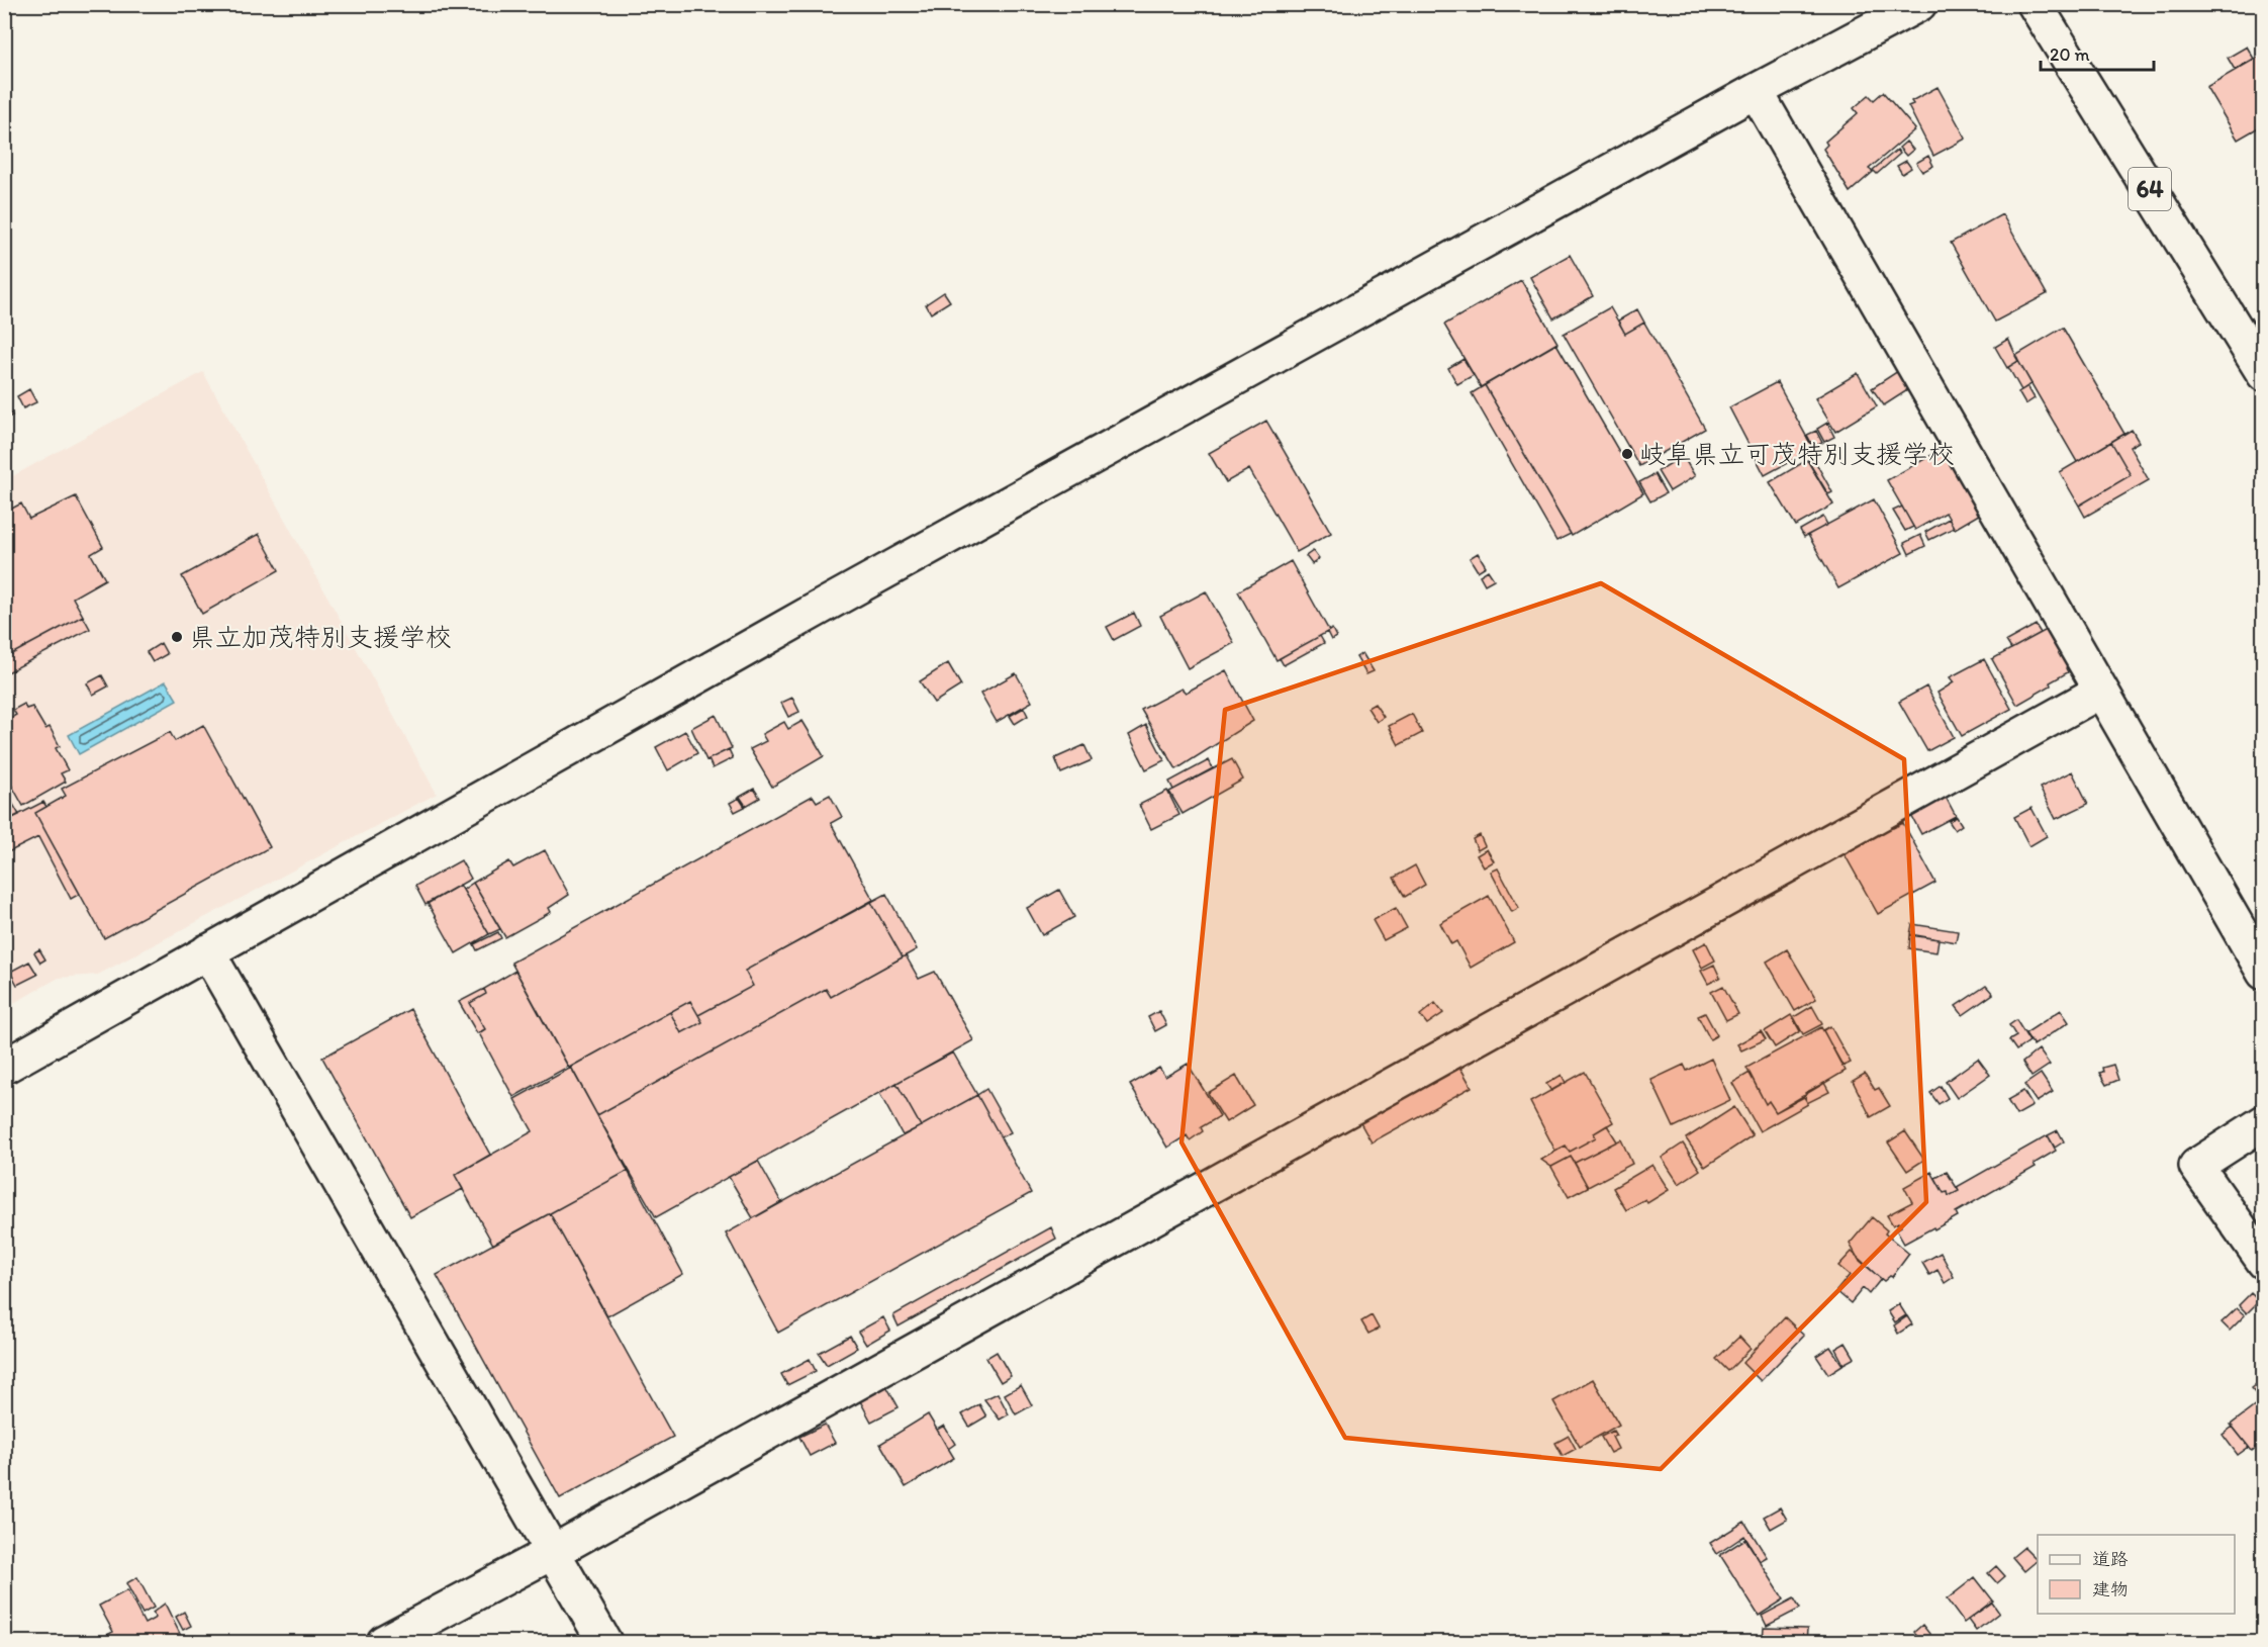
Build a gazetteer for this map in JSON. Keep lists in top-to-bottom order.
{
  "streets": {
    "street": ["64"]
  },
  "places": ["岐阜県立可茂特別支援学校", "県立加茂特別支援学校"],
  "legend": ["道路", "建物"],
  "scale_bar": "20 m"
}
